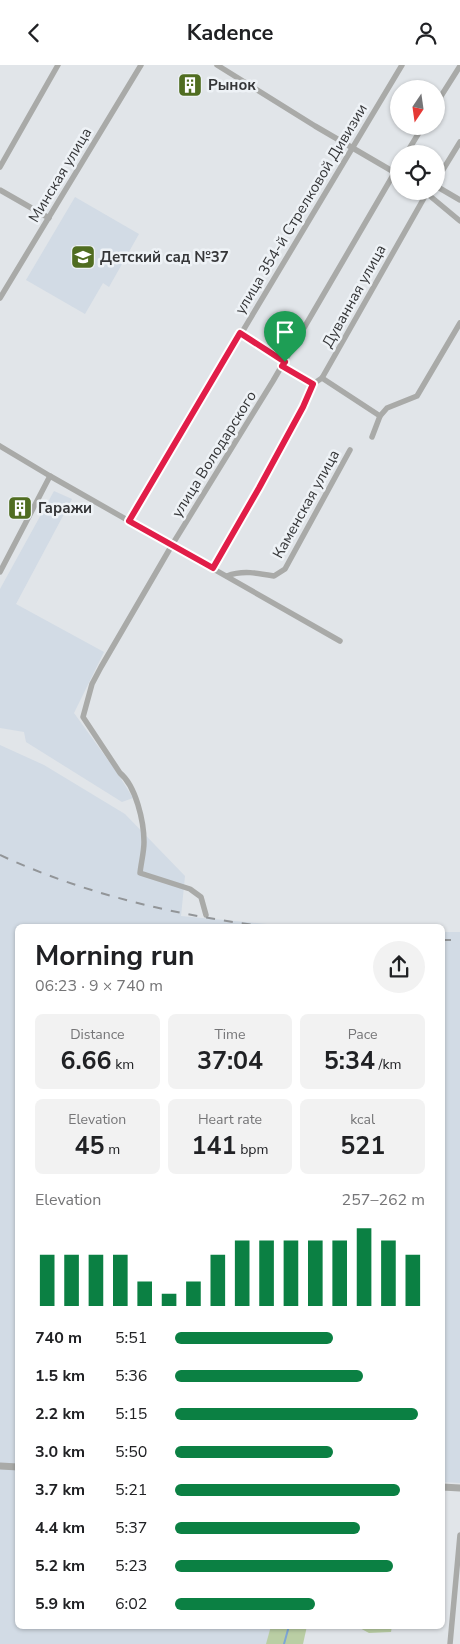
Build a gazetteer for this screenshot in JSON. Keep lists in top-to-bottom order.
{
  "streets": {
    "street": [
      "Минская улица",
      "улица 354-й Стрелковой Дивизии",
      "Дуванная улица",
      "улица Володарского",
      "Каменская улица"
    ]
  },
  "places": {
    "building": ["Рынок", "Гаражи"],
    "school or university": ["Детский сад №37"]
  },
  "north": "bottom",
  "page": {
    "header": "Kadence",
    "heading": ["Morning run", "06:23 · 9 × 740 m"],
    "stats": [
      ["Distance", "6.66 km"],
      ["Time", "37:04"],
      ["Pace", "5:34 /km"],
      ["Elevation", "45 m"],
      ["Heart rate", "141 bpm"],
      ["kcal", "521"]
    ],
    "chart": ["Elevation", "257–262 m"],
    "list": [
      {
        "name": "740 m",
        "note": "5:51"
      },
      {
        "name": "1.5 km",
        "note": "5:36"
      },
      {
        "name": "2.2 km",
        "note": "5:15"
      },
      {
        "name": "3.0 km",
        "note": "5:50"
      },
      {
        "name": "3.7 km",
        "note": "5:21"
      },
      {
        "name": "4.4 km",
        "note": "5:37"
      },
      {
        "name": "5.2 km",
        "note": "5:23"
      },
      {
        "name": "5.9 km",
        "note": "6:02"
      }
    ]
  }
}
